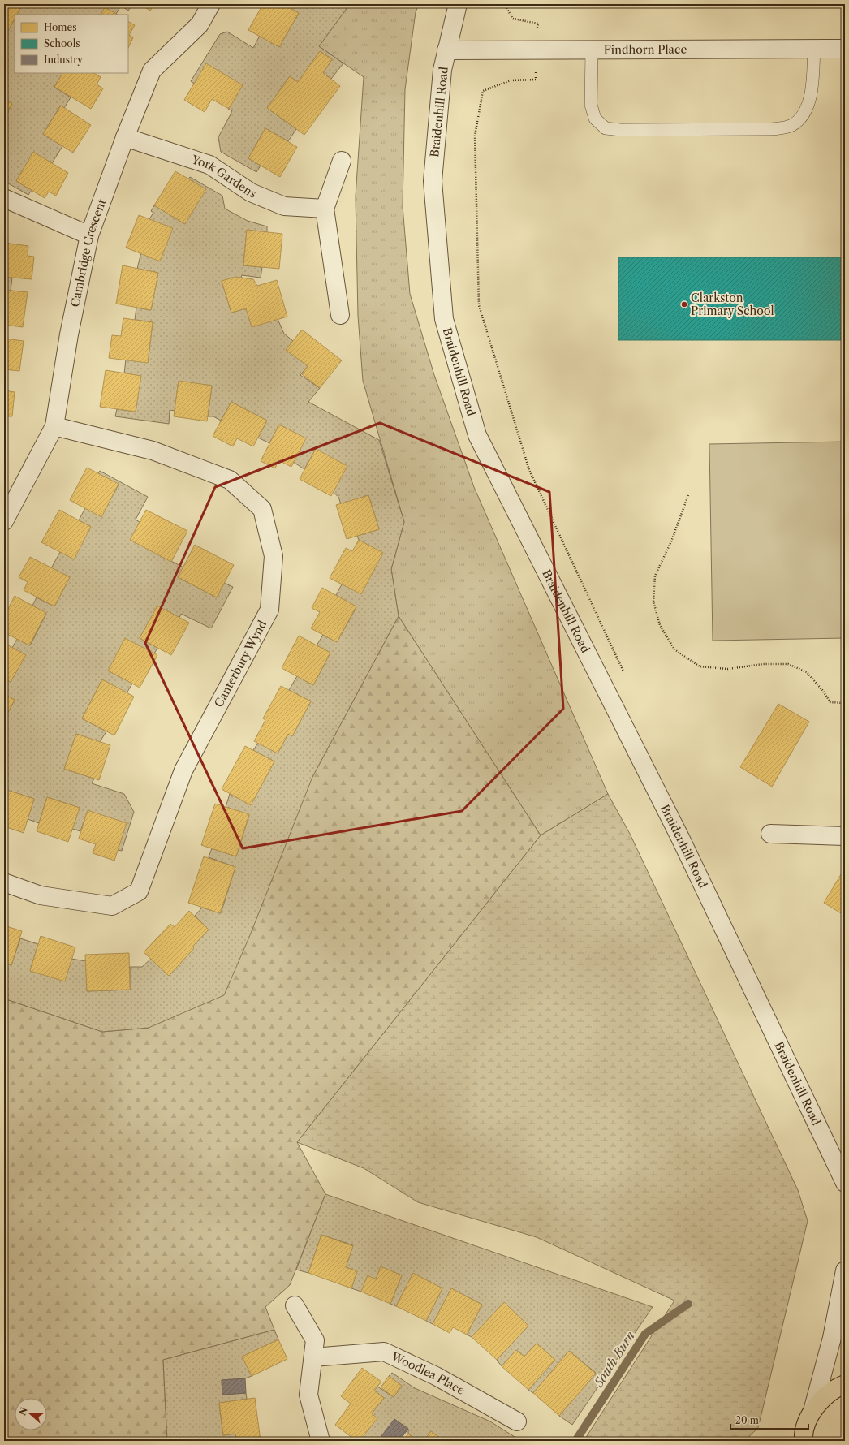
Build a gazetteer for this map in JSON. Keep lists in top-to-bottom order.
{
  "streets": {
    "street": [
      "Findhorn Place",
      "Braidenhill Road",
      "York Gardens",
      "Cambridge Crescent",
      "Canterbury Wynd",
      "Woodlea Place"
    ]
  },
  "crossings": [
    ["Findhorn Place", "Braidenhill Road"],
    ["York Gardens", "Cambridge Crescent"],
    ["Cambridge Crescent", "Canterbury Wynd"]
  ],
  "water": ["South Burn"],
  "places": ["Clarkston Primary School"],
  "legend": ["Homes", "Schools", "Industry"],
  "scale_bar": "20 m",
  "north": "left"
}
